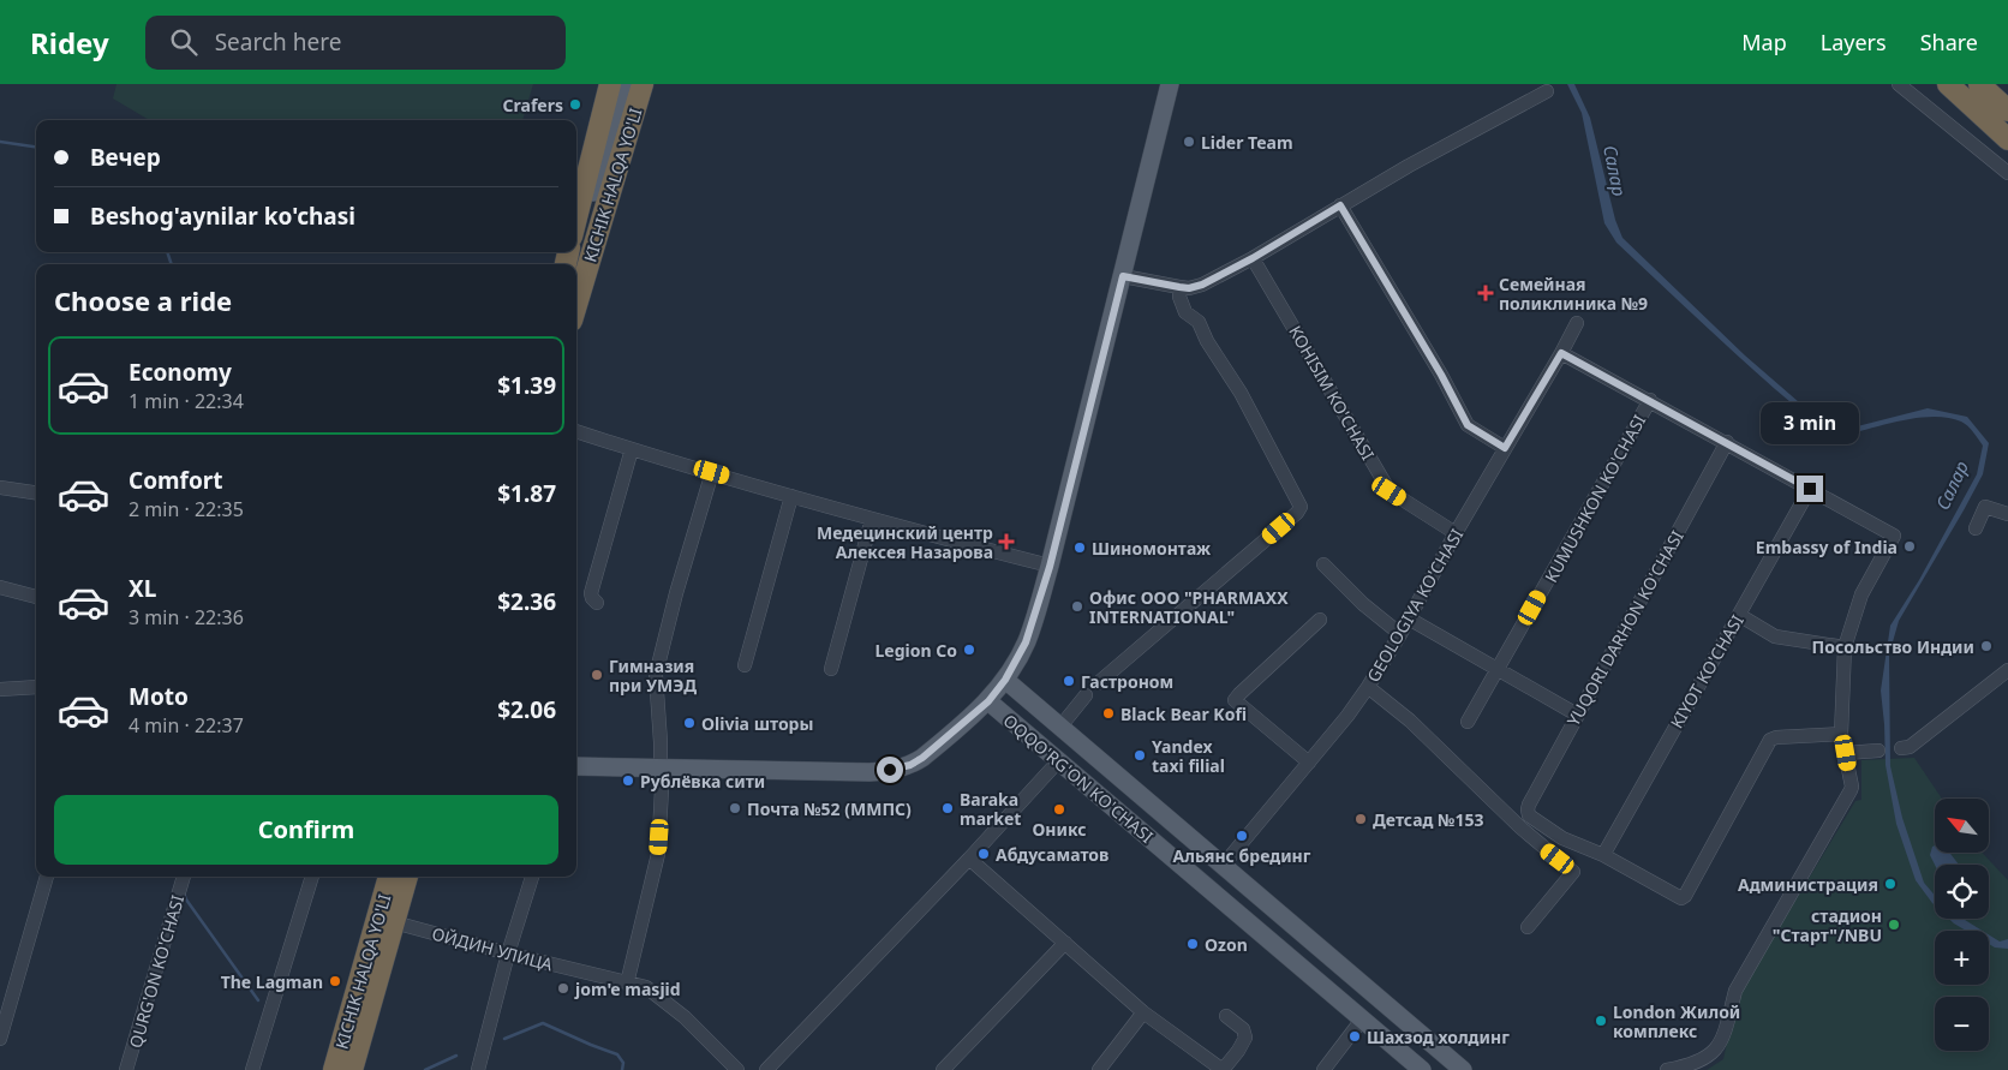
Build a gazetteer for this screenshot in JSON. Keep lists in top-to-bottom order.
{
  "streets": {
    "highway": ["KICHIK HALQA YO'LI"],
    "main road": ["OQQO'RG'ON KO'CHASI"],
    "street": [
      "KOHISIM KO'CHASI",
      "KUMUSHKON KO'CHASI",
      "GEOLOGIYA KO'CHASI",
      "YUQORI DARHON KO'CHASI",
      "KIYOT KO'CHASI",
      "ОЙДИН УЛИЦА",
      "QURG'ON KO'CHASI"
    ]
  },
  "crossings": [
    ["KICHIK HALQA YO'LI", "ОЙДИН УЛИЦА"],
    ["KOHISIM KO'CHASI", "GEOLOGIYA KO'CHASI"],
    ["GEOLOGIYA KO'CHASI", "OQQO'RG'ON KO'CHASI"],
    ["YUQORI DARHON KO'CHASI", "KIYOT KO'CHASI"]
  ],
  "water": ["Салар"],
  "places": {
    "other": [
      "Crafers",
      "Lider Team",
      "Embassy of India",
      "Шиномонтаж",
      "Офис ООО \"PHARMAXX INTERNATIONAL\"",
      "Посольство Индии",
      "Legion Co",
      "Гимназия при УМЭД",
      "Гастроном",
      "Black Bear Kofi",
      "Olivia шторы",
      "Yandex taxi filial",
      "Рублёвка сити",
      "Почта №52 (ММПС)",
      "Baraka market",
      "Оникс",
      "Детсад №153",
      "Альянс брединг",
      "Абдусаматов",
      "Администрация",
      "стадион \"Старт\"/NBU",
      "Ozon",
      "The Lagman",
      "jom'e masjid",
      "London Жилой комплекс",
      "Шахзод холдинг"
    ],
    "health": ["Семейная поликлиника №9", "Медецинский центр Алексея Назарова"]
  },
  "north": "top left",
  "page": {
    "header": "Ridey",
    "search": "Search here",
    "nav": ["Map", "Layers", "Share"],
    "banner": ["Вечер", "Beshog'aynilar ko'chasi"],
    "heading": "Choose a ride",
    "list": [
      {
        "name": "Economy",
        "note": "1 min · 22:34",
        "value": "$1.39"
      },
      {
        "name": "Comfort",
        "note": "2 min · 22:35",
        "value": "$1.87"
      },
      {
        "name": "XL",
        "note": "3 min · 22:36",
        "value": "$2.36"
      },
      {
        "name": "Moto",
        "note": "4 min · 22:37",
        "value": "$2.06"
      }
    ],
    "bubble": "3 min",
    "buttons": "Confirm",
    "map_buttons": ["+", "−"]
  }
}
